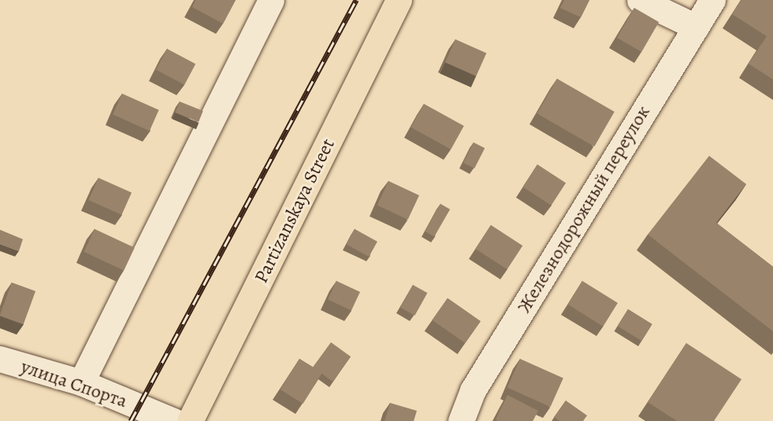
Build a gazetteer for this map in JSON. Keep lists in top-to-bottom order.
{
  "streets": {
    "main road": ["Partizanskaya Street"],
    "street": ["Железнодорожный переулок", "улица Спорта"]
  }
}
